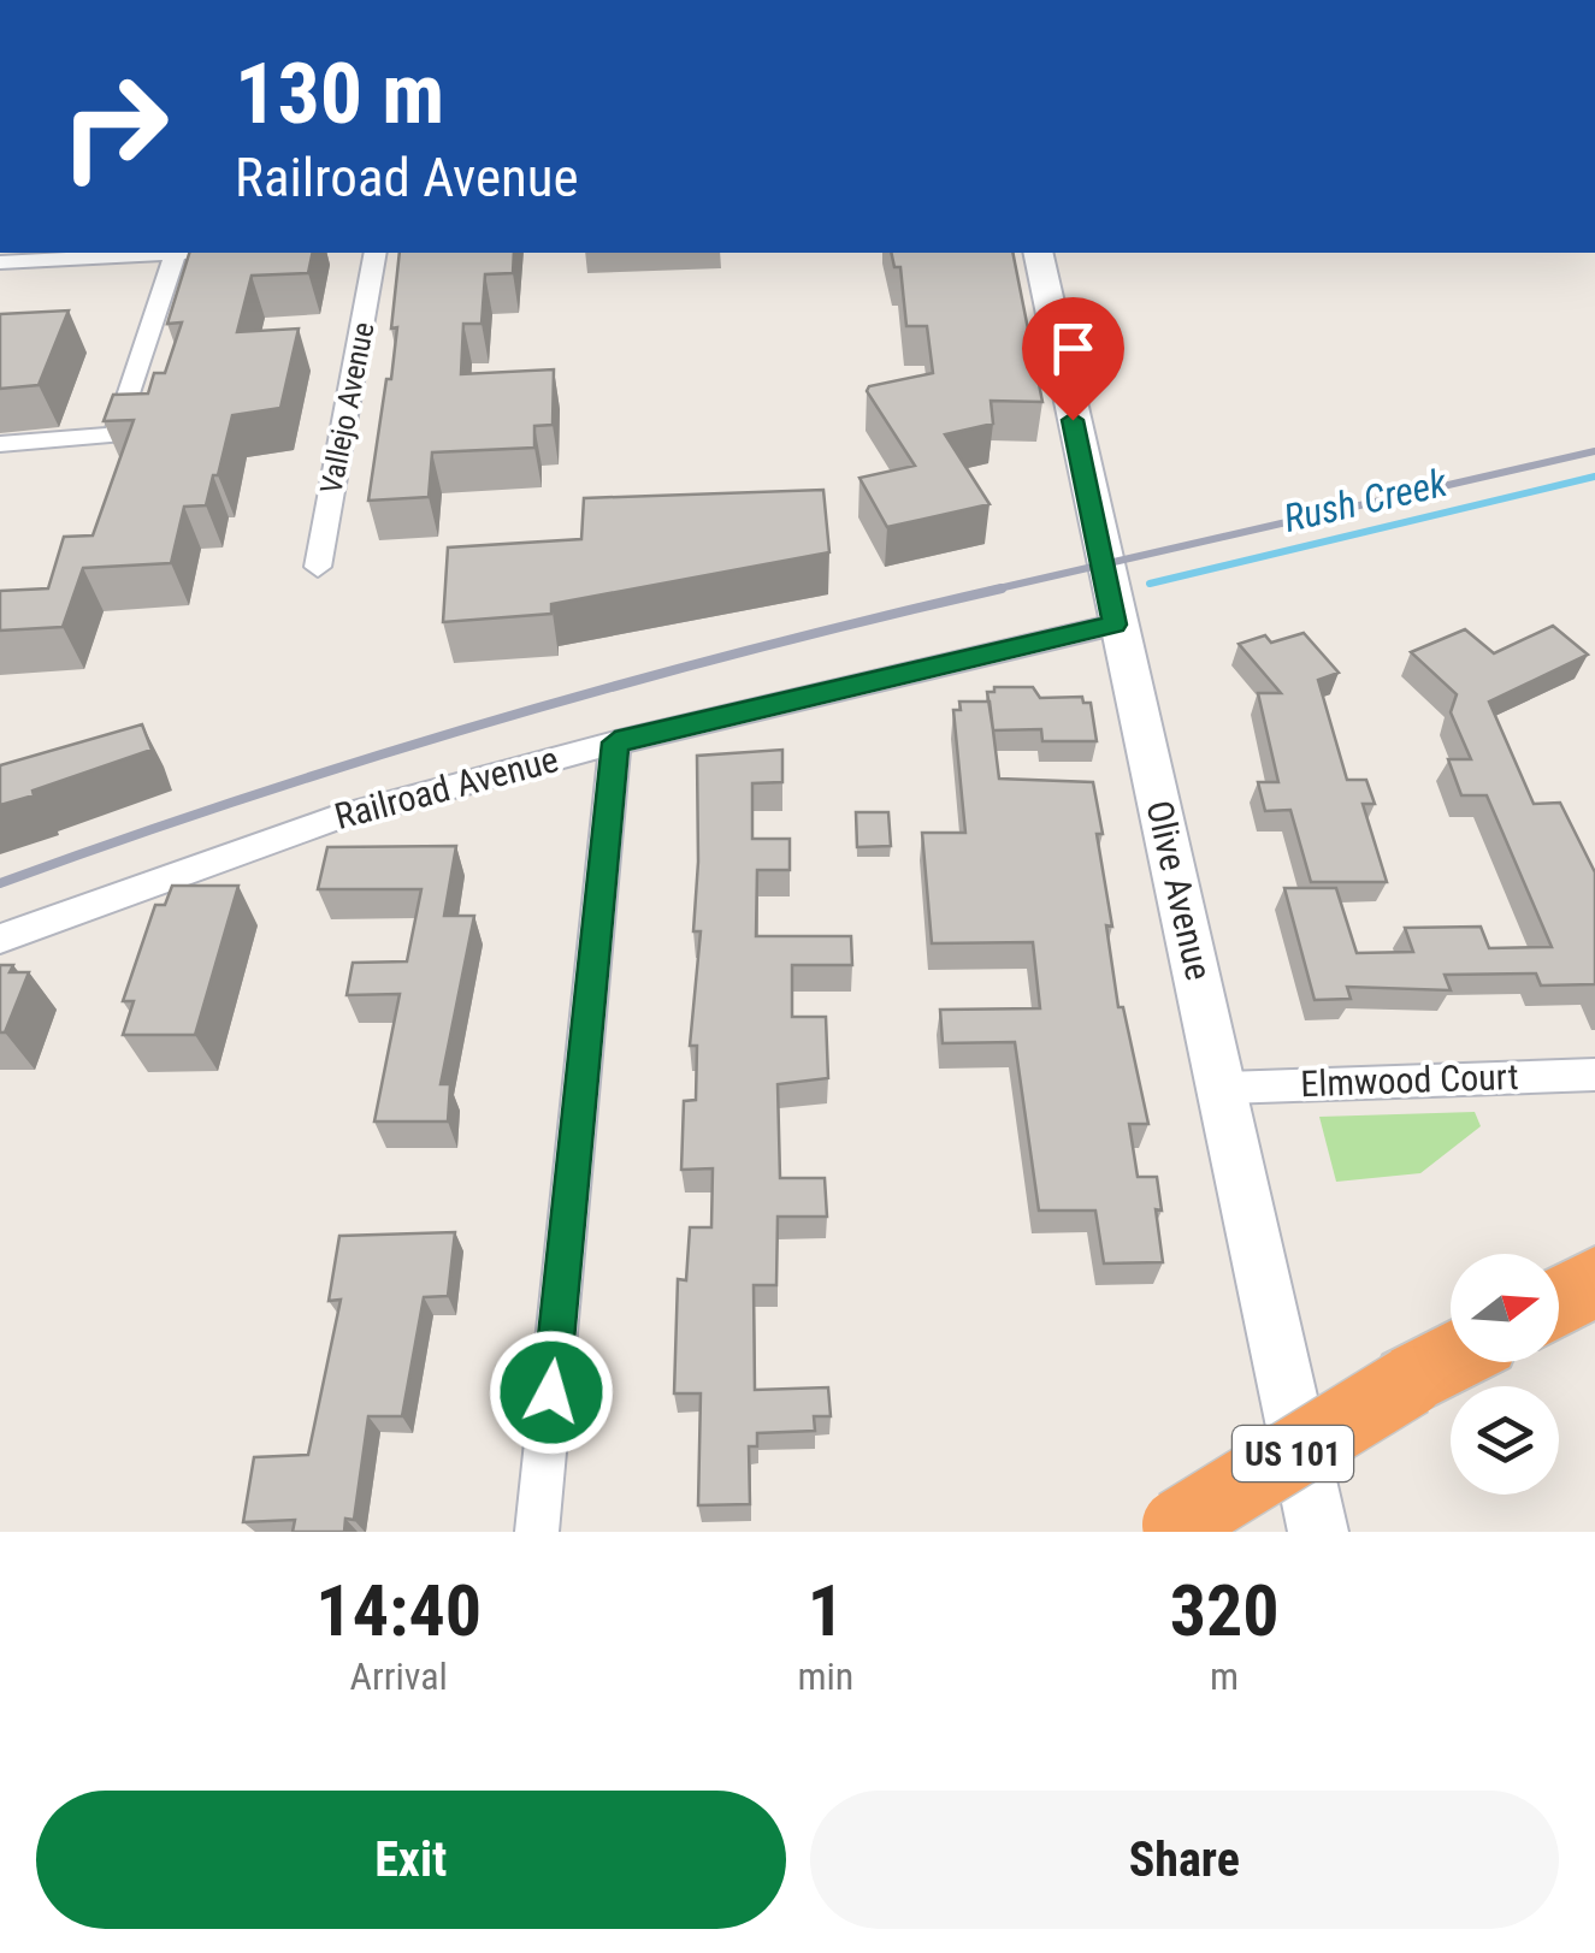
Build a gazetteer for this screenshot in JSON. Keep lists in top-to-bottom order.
{
  "streets": {
    "highway": ["US 101"],
    "street": [
      "Vallejo Avenue",
      "Railroad Avenue",
      "Olive Avenue",
      "Elmwood Court"
    ]
  },
  "crossings": [
    ["Railroad Avenue", "Olive Avenue"],
    ["Olive Avenue", "Elmwood Court"]
  ],
  "water": ["Rush Creek"],
  "north": "right",
  "page": {
    "turn": ["130 m", "Railroad Avenue"],
    "eta": [
      "14:40",
      "Arrival",
      "1",
      "min",
      "320",
      "m"
    ],
    "buttons": ["Exit", "Share"]
  }
}
